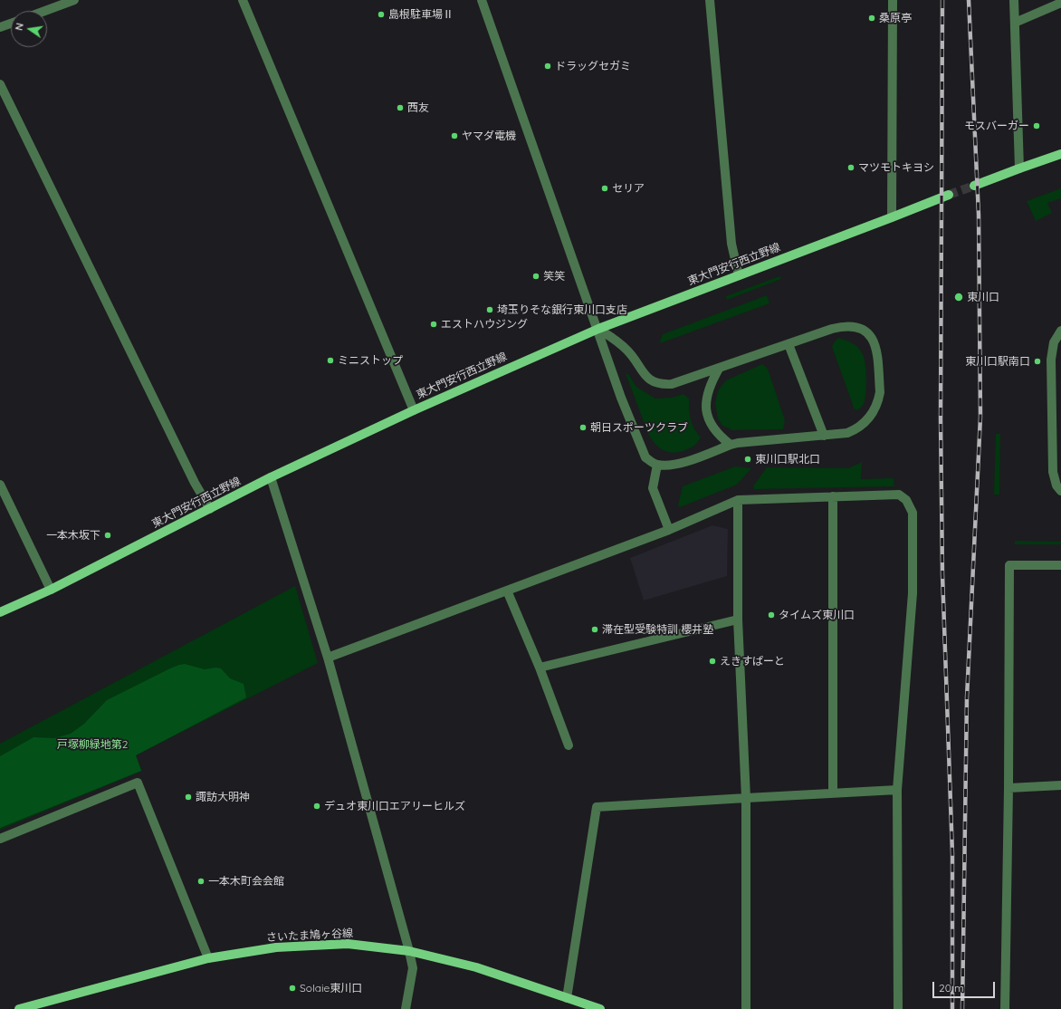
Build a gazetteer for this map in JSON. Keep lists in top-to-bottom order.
{
  "streets": {
    "main road": ["東大門安行西立野線", "さいたま鳩ヶ谷線"]
  },
  "parks": ["戸塚柳緑地第2"],
  "places": [
    "島根駐車場Ⅱ",
    "桑原亭",
    "ドラッグセガミ",
    "西友",
    "モスバーガー",
    "ヤマダ電機",
    "マツモトキヨシ",
    "セリア",
    "笑笑",
    "東川口",
    "埼玉りそな銀行東川口支店",
    "エストハウジング",
    "ミニストップ",
    "東川口駅南口",
    "朝日スポーツクラブ",
    "東川口駅北口",
    "一本木坂下",
    "タイムズ東川口",
    "滞在型受験特訓 櫻井塾",
    "えきすぱーと",
    "諏訪大明神",
    "デュオ東川口エアリーヒルズ",
    "一本木町会会館",
    "Solaie東川口"
  ],
  "scale_bar": "20 m",
  "north": "left"
}
